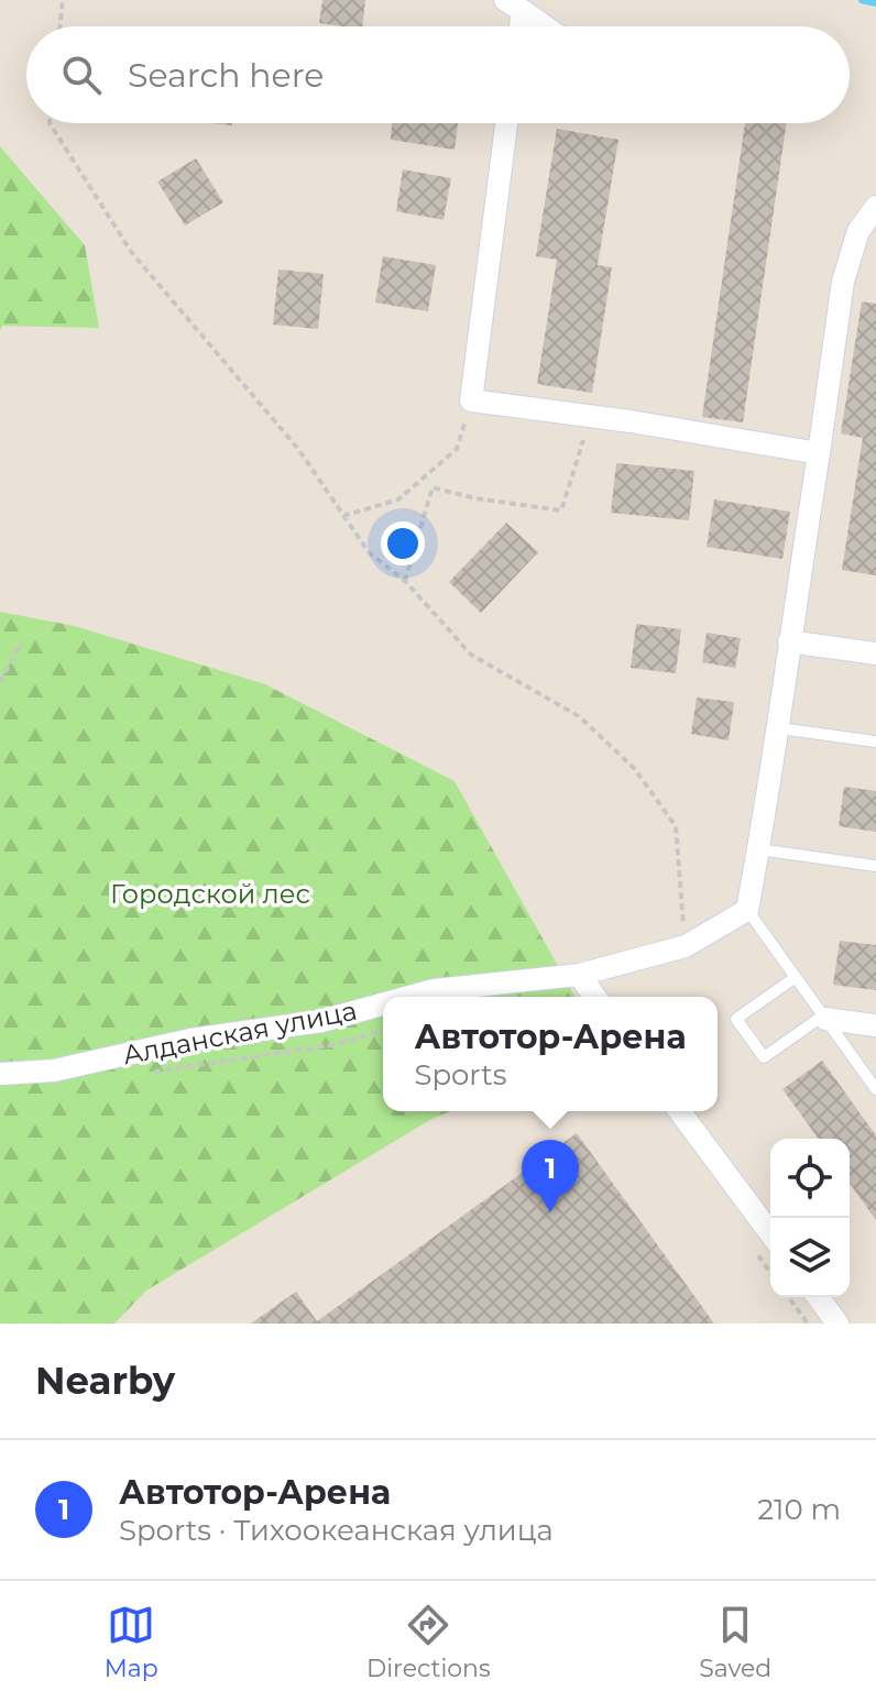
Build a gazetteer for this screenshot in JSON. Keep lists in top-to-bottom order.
{
  "streets": {
    "street": ["Алданская улица"]
  },
  "parks": ["Городской лес"],
  "page": {
    "search": "Search here",
    "popup": ["Автотор-Арена", "Sports"],
    "pins": "1",
    "heading": "Nearby",
    "list": [
      {
        "mark": "1",
        "name": "Автотор-Арена",
        "note": "Sports · Тихоокеанская улица",
        "value": "210 m"
      }
    ],
    "nav": ["Map", "Directions", "Saved"]
  }
}
